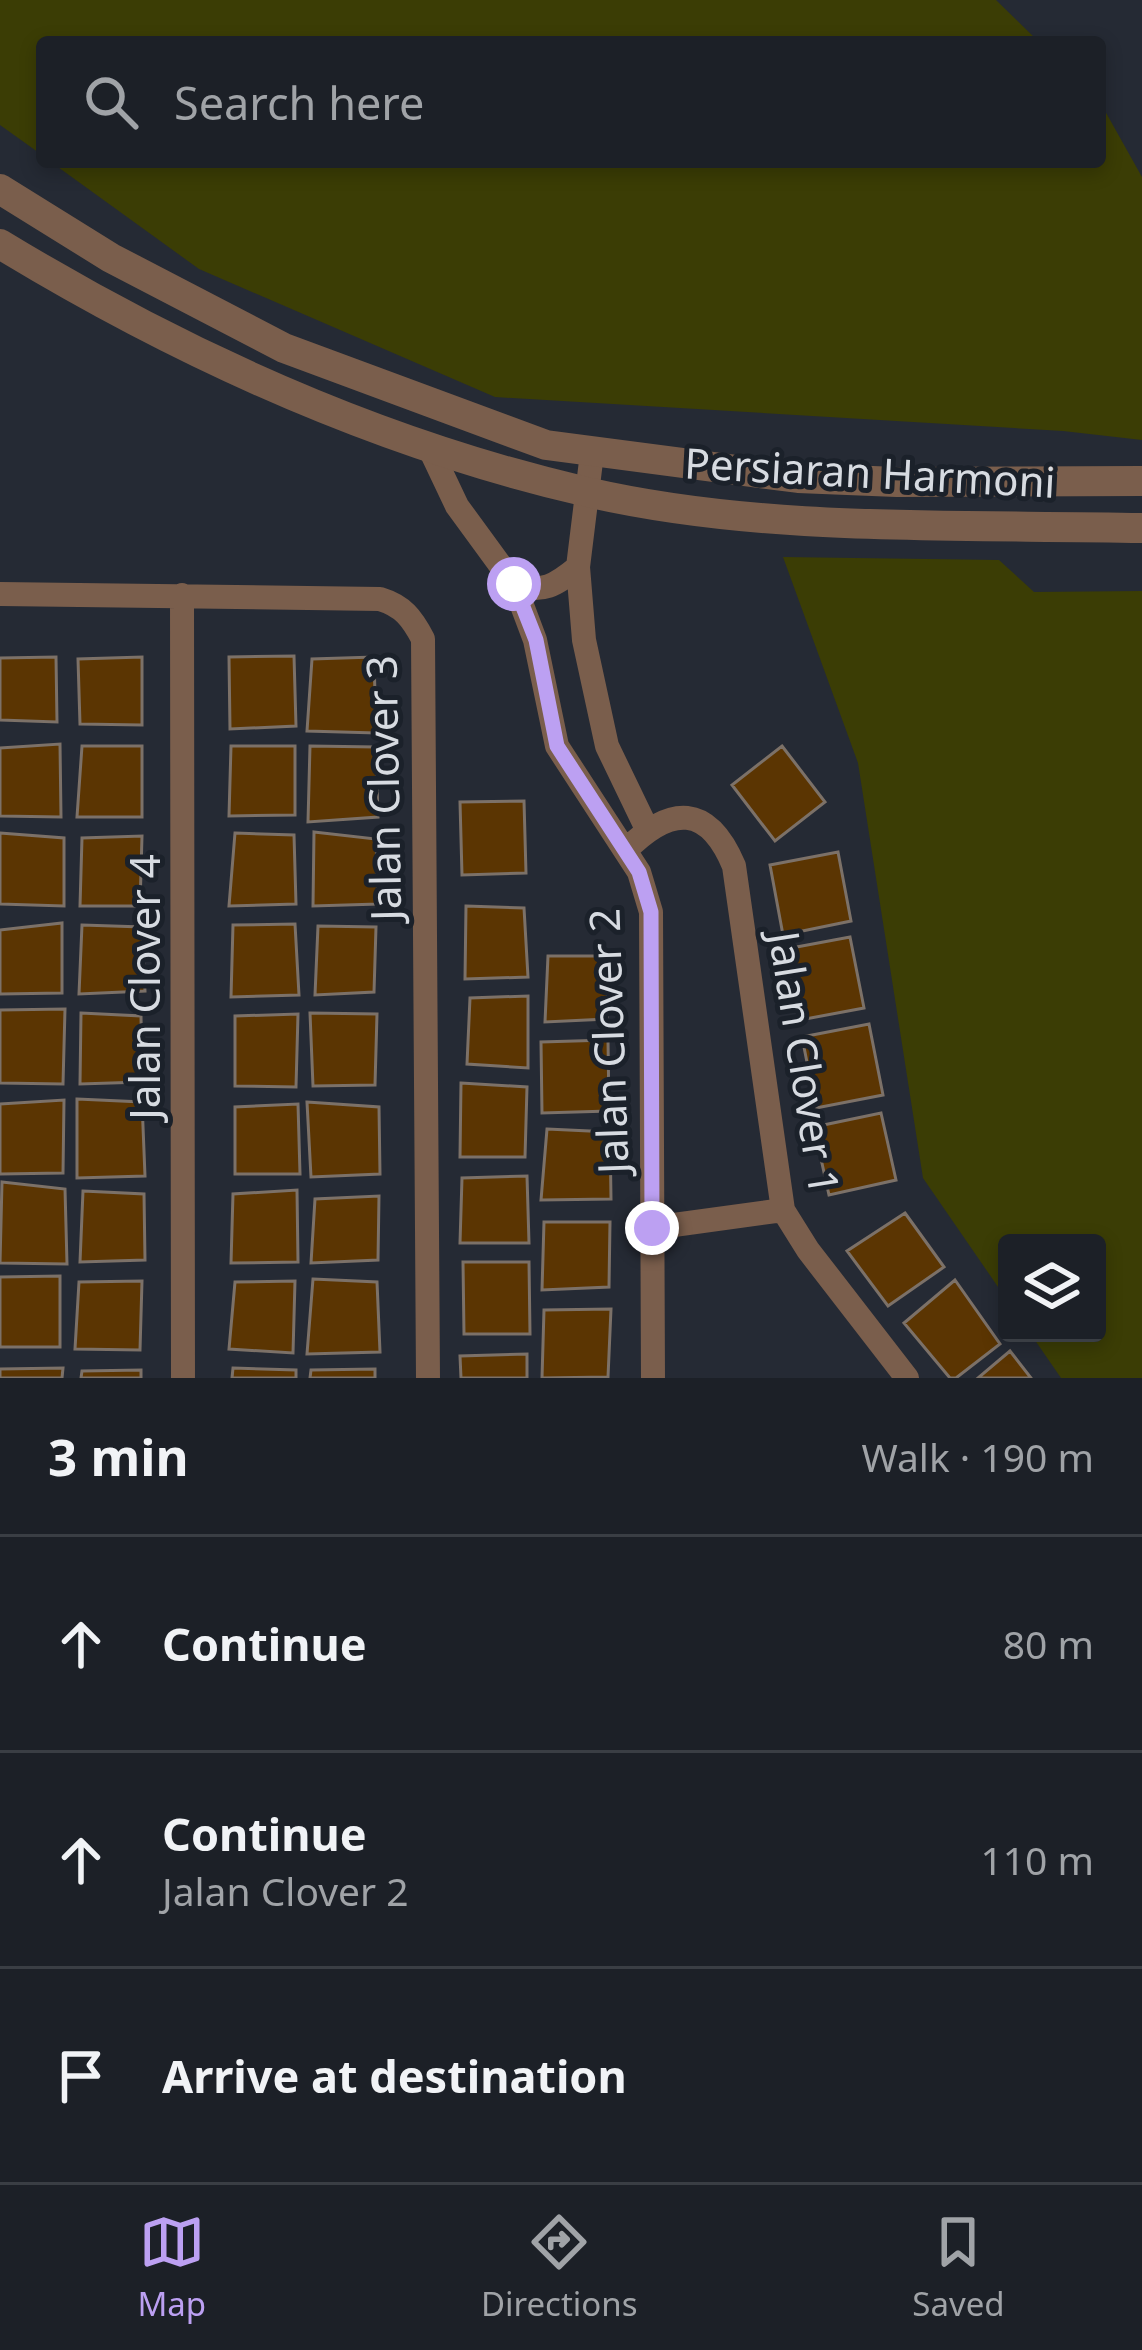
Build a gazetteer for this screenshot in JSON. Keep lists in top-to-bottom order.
{
  "streets": {
    "street": [
      "Persiaran Harmoni",
      "Jalan Clover 3",
      "Jalan Clover 4",
      "Jalan Clover 2",
      "Jalan Clover 1"
    ]
  },
  "crossings": [
    ["Persiaran Harmoni", "Jalan Clover 2"],
    ["Jalan Clover 3", "Jalan Clover 4"]
  ],
  "page": {
    "search": "Search here",
    "heading": ["3 min", "Walk · 190 m"],
    "list": [
      ["Continue", "80 m"],
      ["Continue", "Jalan Clover 2", "110 m"],
      "Arrive at destination"
    ],
    "nav": ["Map", "Directions", "Saved"]
  }
}
